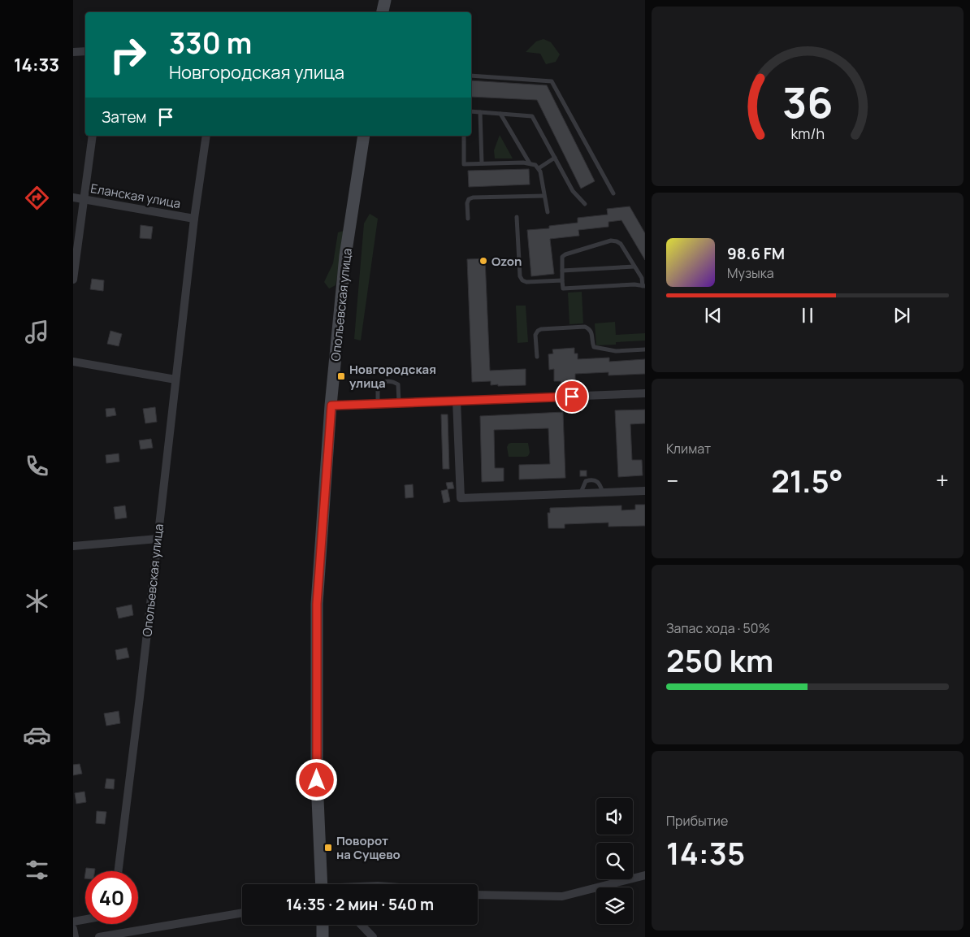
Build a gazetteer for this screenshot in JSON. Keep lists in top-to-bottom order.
{
  "streets": {
    "street": ["Еланская улица", "Опольевская улица"]
  },
  "crossings": [
    ["Еланская улица", "Опольевская улица"]
  ],
  "places": {
    "other": ["Ozon"],
    "transit": ["Новгородская улица", "Поворот на Сущево"]
  },
  "page": {
    "tabs": "14:33",
    "turn": ["330 m", "Новгородская улица"],
    "then": "Затем",
    "song": ["98.6 FM", "Музыка"],
    "tile": [
      "Климат",
      ["Запас хода · 50%", "250 km"],
      ["Прибытие", "14:35"]
    ],
    "heat": ["−", "21.5°", "+"],
    "limit": "40",
    "trip": "14:35 · 2 мин · 540 m",
    "gauge": ["36", "km/h"]
  }
}
